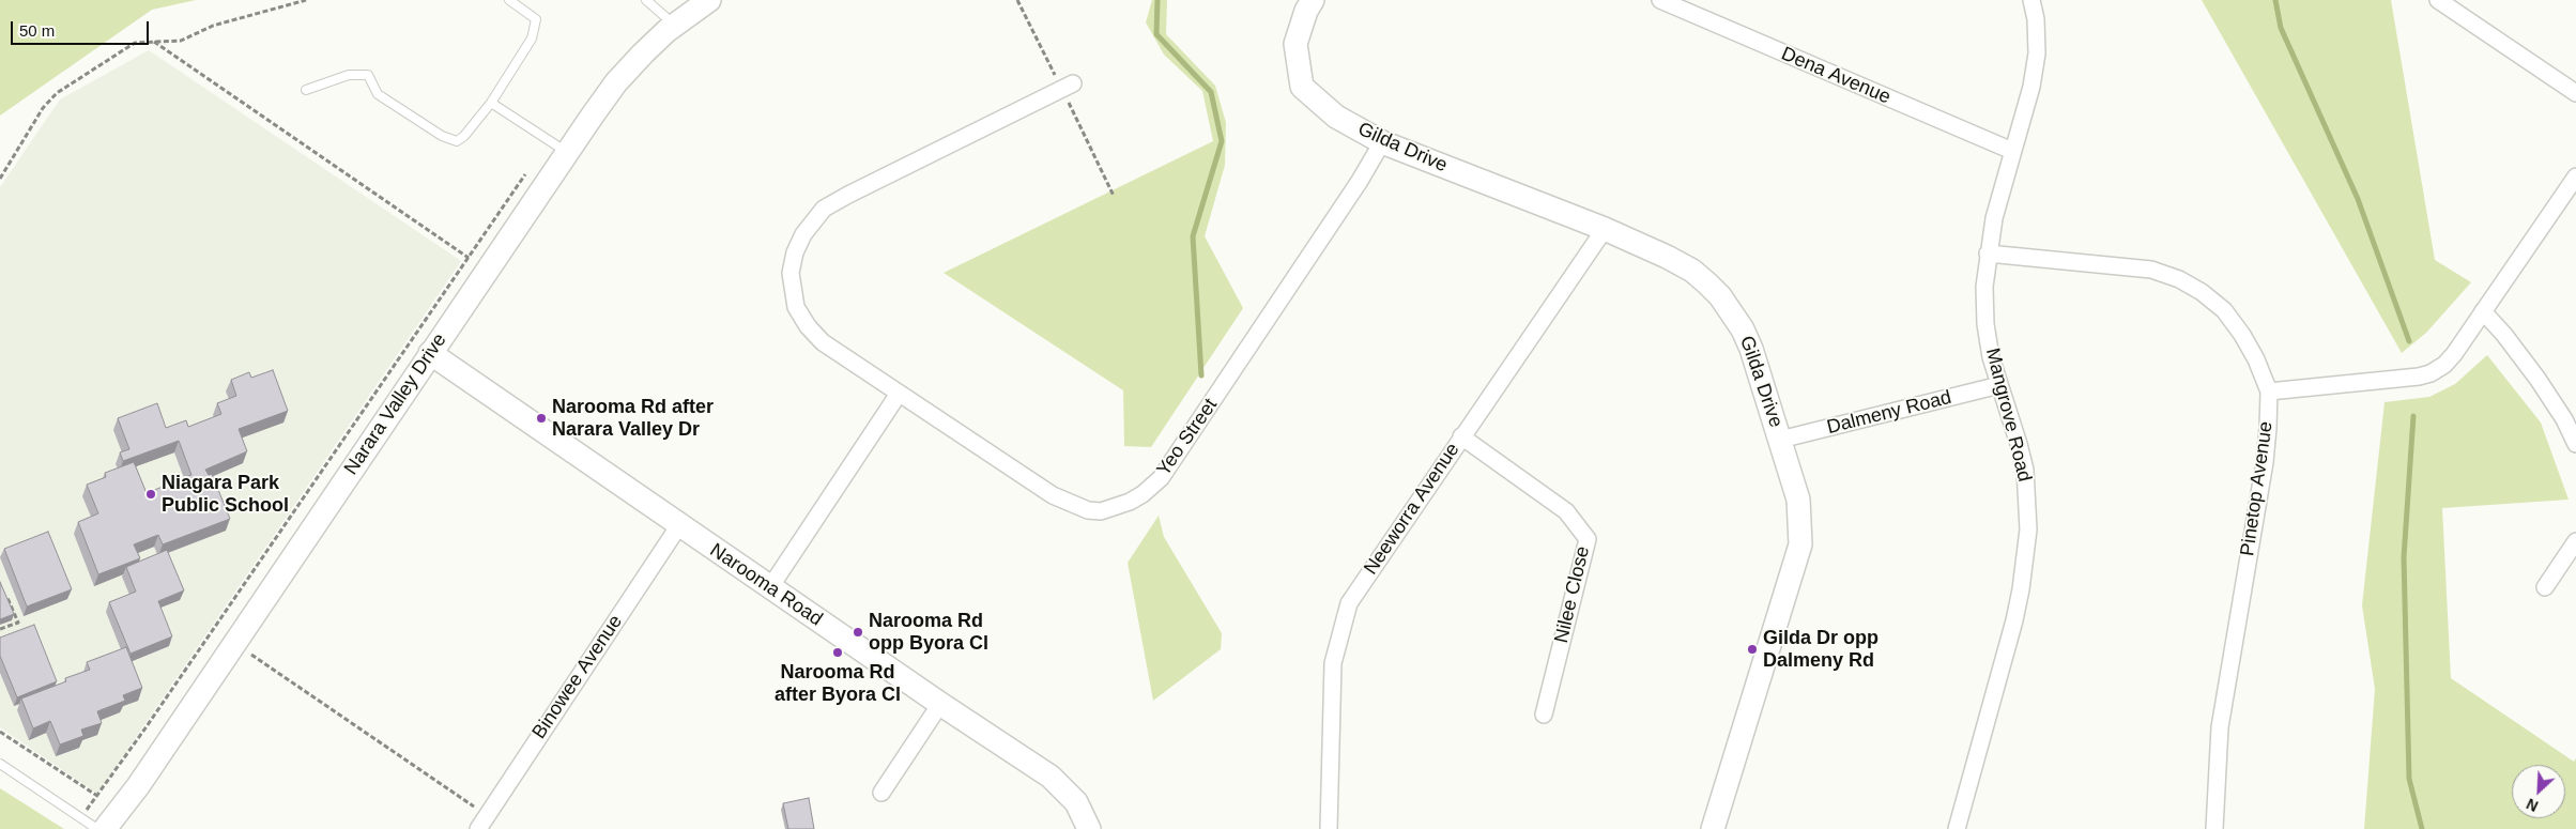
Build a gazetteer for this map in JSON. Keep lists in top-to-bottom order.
{
  "streets": {
    "street": [
      "Dena Avenue",
      "Gilda Drive",
      "Narara Valley Drive",
      "Dalmeny Road",
      "Mangrove Road",
      "Yeo Street",
      "Pinetop Avenue",
      "Neeworra Avenue",
      "Narooma Road",
      "Nilee Close",
      "Binowee Avenue"
    ]
  },
  "crossings": [
    ["Dena Avenue", "Mangrove Road"],
    ["Gilda Drive", "Dalmeny Road"],
    ["Gilda Drive", "Yeo Street"],
    ["Gilda Drive", "Neeworra Avenue"],
    ["Narara Valley Drive", "Narooma Road"],
    ["Dalmeny Road", "Mangrove Road"],
    ["Mangrove Road", "Pinetop Avenue"],
    ["Neeworra Avenue", "Nilee Close"],
    ["Narooma Road", "Binowee Avenue"]
  ],
  "places": [
    "Narooma Rd after Narara Valley Dr",
    "Niagara Park Public School",
    "Narooma Rd opp Byora Cl",
    "Gilda Dr opp Dalmeny Rd",
    "Narooma Rd after Byora Cl"
  ],
  "scale_bar": "50 m",
  "north": "bottom left"
}
